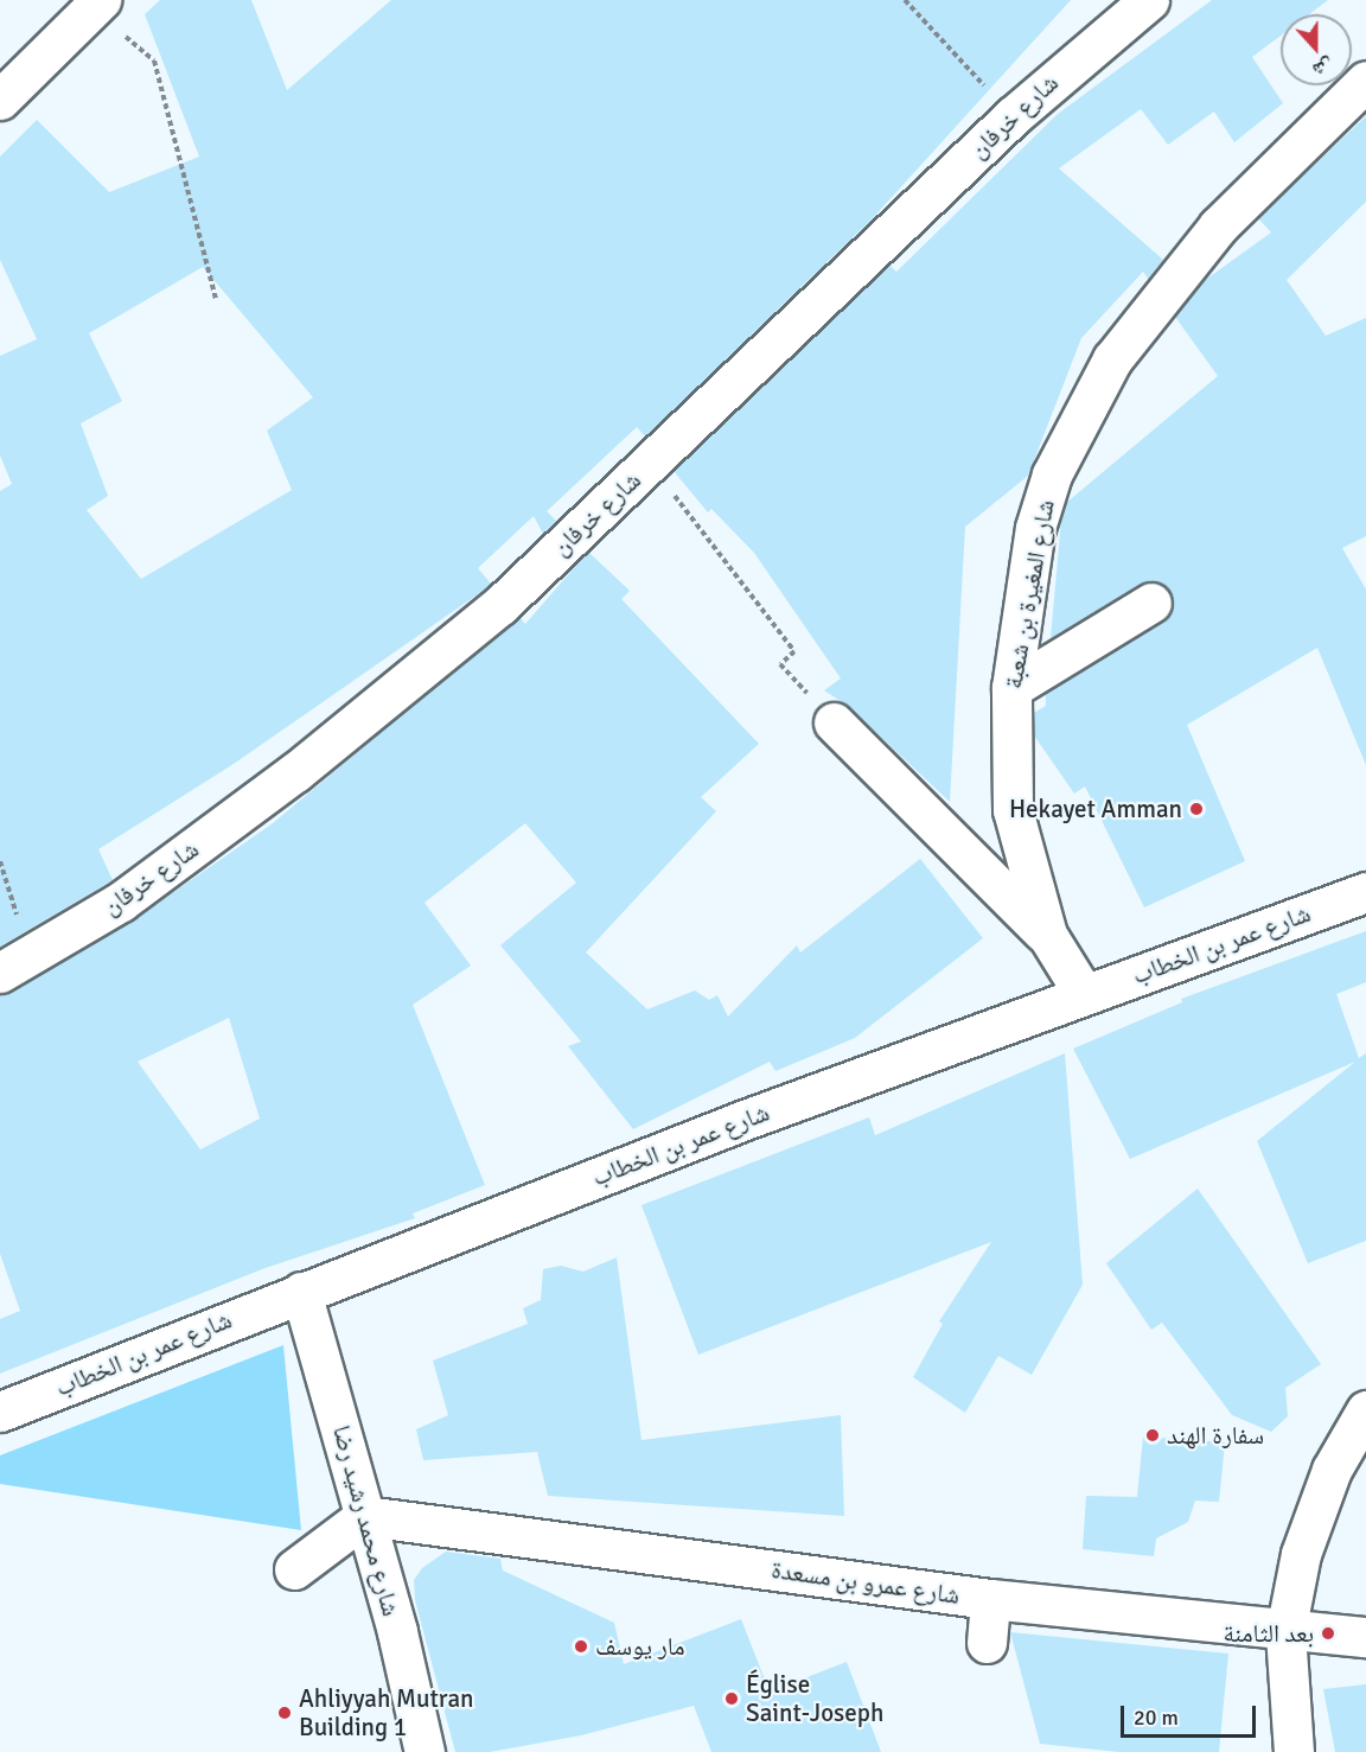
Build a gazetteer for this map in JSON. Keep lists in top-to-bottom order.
{
  "streets": {
    "street": [
      "شارع خرفان",
      "شارع المغيرة بن شعبة",
      "شارع عمر بن الخطاب",
      "شارع محمد رشيد رضا",
      "شارع عمرو بن مسعدة"
    ]
  },
  "crossings": [
    ["شارع المغيرة بن شعبة", "شارع عمر بن الخطاب"],
    ["شارع عمر بن الخطاب", "شارع محمد رشيد رضا"],
    ["شارع محمد رشيد رضا", "شارع عمرو بن مسعدة"]
  ],
  "places": [
    "Hekayet Amman",
    "سفارة الهند",
    "بعد الثامنة",
    "مار يوسف",
    "Église Saint-Joseph",
    "Ahliyyah Mutran Building 1"
  ],
  "scale_bar": "20 m",
  "north": "bottom"
}
